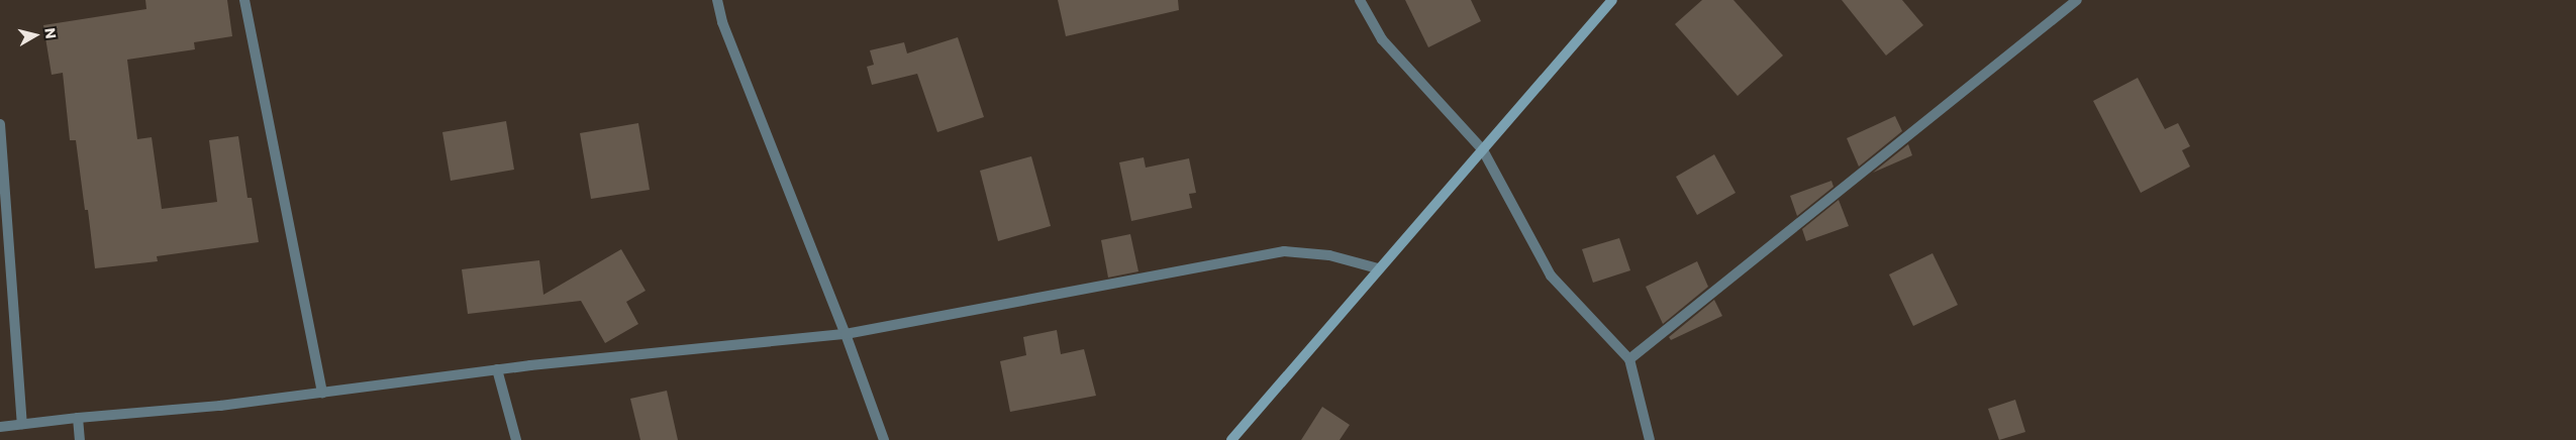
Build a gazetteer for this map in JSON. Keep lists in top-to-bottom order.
{
  "north": "right"
}
